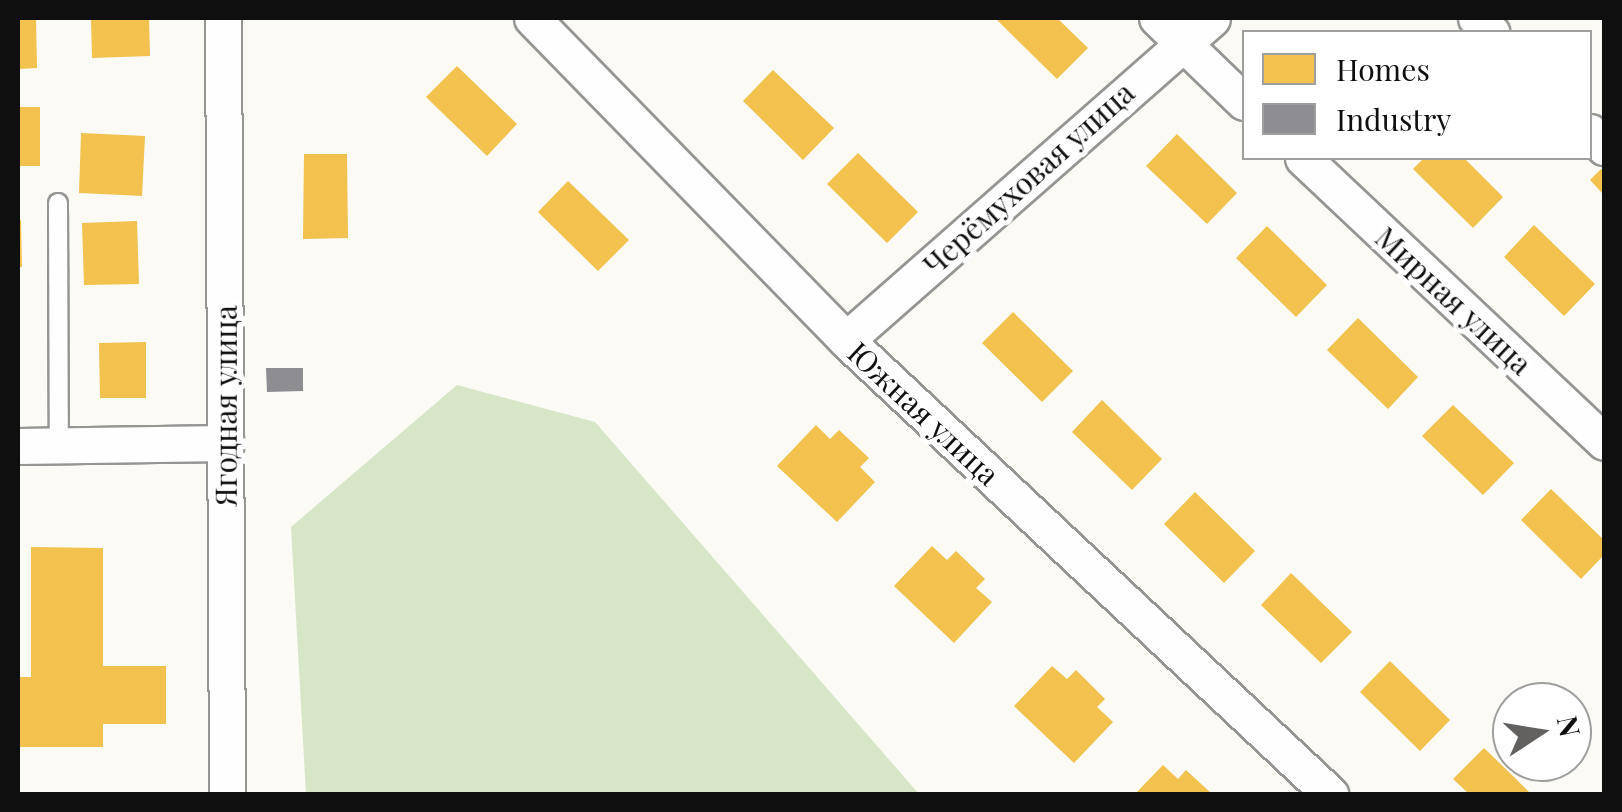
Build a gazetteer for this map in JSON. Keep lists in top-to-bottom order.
{
  "streets": {
    "street": [
      "Черёмуховая улица",
      "Мирная улица",
      "Ягодная улица",
      "Южная улица"
    ]
  },
  "crossings": [
    ["Черёмуховая улица", "Южная улица"]
  ],
  "legend": ["Homes", "Industry"],
  "north": "right"
}
